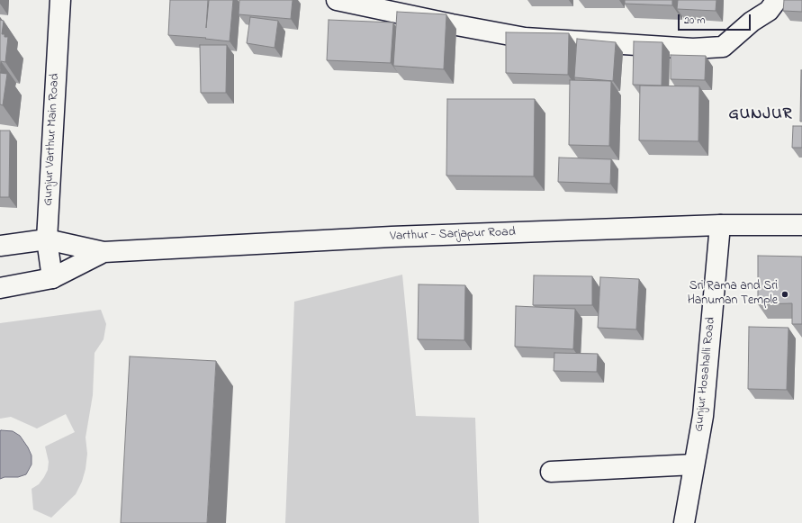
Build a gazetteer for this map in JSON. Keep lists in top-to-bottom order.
{
  "streets": {
    "main road": ["Gunjur Varthur Main Road", "Varthur - Sarjapur Road", "Gunjur Hosahalli Road"]
  },
  "crossings": [
    ["Gunjur Varthur Main Road", "Varthur - Sarjapur Road"],
    ["Varthur - Sarjapur Road", "Gunjur Hosahalli Road"]
  ],
  "districts": ["GUNJUR"],
  "places": ["Sri Rama and Sri Hanuman Temple"],
  "scale_bar": "20 m"
}
